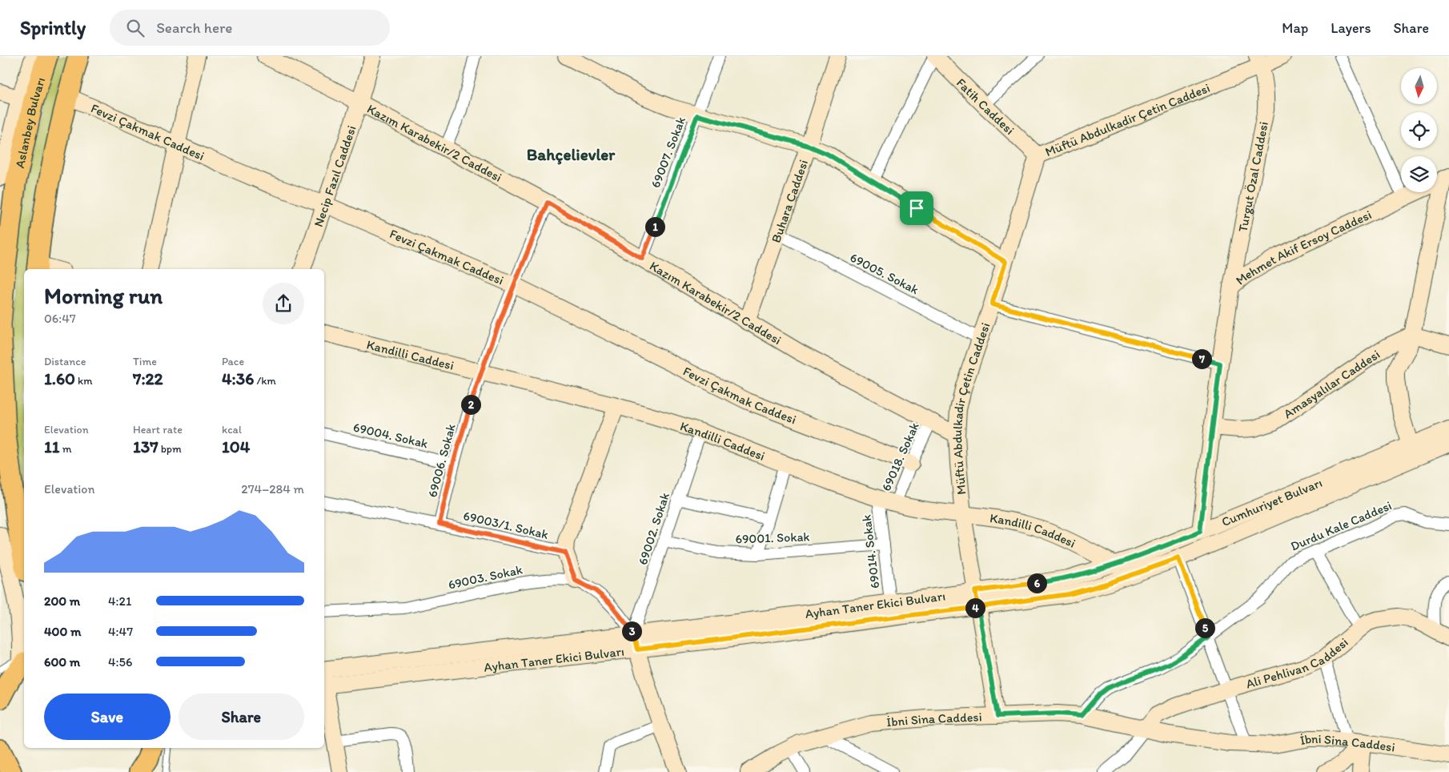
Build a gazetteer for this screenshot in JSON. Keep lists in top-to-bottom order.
{
  "streets": {
    "highway": ["Aslanbey Bulvarı"],
    "street": [
      "Fatih Caddesi",
      "Müftü Abdulkadir Çetin Caddesi",
      "Fevzi Çakmak Caddesi",
      "Kazım Karabekir/2 Caddesi",
      "69007. Sokak",
      "Necip Fazıl Caddesi",
      "Turgut Özal Caddesi",
      "Buhara Caddesi",
      "Mehmet Akif Ersoy Caddesi",
      "69005. Sokak",
      "Kandilli Caddesi",
      "Amasyalılar Caddesi",
      "69004. Sokak",
      "69018. Sokak",
      "69006. Sokak",
      "Cumhuriyet Bulvarı",
      "69003/1. Sokak",
      "Durdu Kale Caddesi",
      "69002. Sokak",
      "69001. Sokak",
      "69014. Sokak",
      "69003. Sokak",
      "Ayhan Taner Ekici Bulvarı",
      "Ali Pehlivan Caddesi",
      "İbni Sina Caddesi"
    ]
  },
  "crossings": [
    ["Fatih Caddesi", "Müftü Abdulkadir Çetin Caddesi"],
    ["Müftü Abdulkadir Çetin Caddesi", "Kazım Karabekir/2 Caddesi"],
    ["Müftü Abdulkadir Çetin Caddesi", "Turgut Özal Caddesi"],
    ["Müftü Abdulkadir Çetin Caddesi", "69005. Sokak"],
    ["Müftü Abdulkadir Çetin Caddesi", "Kandilli Caddesi"],
    ["Müftü Abdulkadir Çetin Caddesi", "Cumhuriyet Bulvarı"],
    ["Müftü Abdulkadir Çetin Caddesi", "Ayhan Taner Ekici Bulvarı"],
    ["Müftü Abdulkadir Çetin Caddesi", "İbni Sina Caddesi"],
    ["Fevzi Çakmak Caddesi", "Necip Fazıl Caddesi"],
    ["Fevzi Çakmak Caddesi", "69018. Sokak"],
    ["Fevzi Çakmak Caddesi", "69006. Sokak"],
    ["Kazım Karabekir/2 Caddesi", "69007. Sokak"],
    ["Kazım Karabekir/2 Caddesi", "Necip Fazıl Caddesi"],
    ["Kazım Karabekir/2 Caddesi", "Buhara Caddesi"],
    ["Kazım Karabekir/2 Caddesi", "69018. Sokak"],
    ["Kazım Karabekir/2 Caddesi", "69006. Sokak"],
    ["Turgut Özal Caddesi", "Mehmet Akif Ersoy Caddesi"],
    ["Buhara Caddesi", "69005. Sokak"],
    ["Mehmet Akif Ersoy Caddesi", "Amasyalılar Caddesi"],
    ["Mehmet Akif Ersoy Caddesi", "Cumhuriyet Bulvarı"],
    ["Kandilli Caddesi", "69018. Sokak"],
    ["Kandilli Caddesi", "69006. Sokak"],
    ["Kandilli Caddesi", "Cumhuriyet Bulvarı"],
    ["Kandilli Caddesi", "69002. Sokak"],
    ["Kandilli Caddesi", "69014. Sokak"],
    ["69004. Sokak", "69006. Sokak"],
    ["69006. Sokak", "69003/1. Sokak"],
    ["Cumhuriyet Bulvarı", "Ayhan Taner Ekici Bulvarı"],
    ["Durdu Kale Caddesi", "İbni Sina Caddesi"],
    ["69002. Sokak", "69001. Sokak"],
    ["69002. Sokak", "69003. Sokak"],
    ["69002. Sokak", "Ayhan Taner Ekici Bulvarı"],
    ["69001. Sokak", "69014. Sokak"],
    ["69014. Sokak", "Ayhan Taner Ekici Bulvarı"],
    ["69003. Sokak", "Ayhan Taner Ekici Bulvarı"],
    ["Ali Pehlivan Caddesi", "İbni Sina Caddesi"]
  ],
  "districts": ["Bahçelievler"],
  "north": "bottom",
  "page": {
    "header": "Sprintly",
    "search": "Search here",
    "nav": ["Map", "Layers", "Share"],
    "pins": [
      "1",
      "7",
      "2",
      "6",
      "4",
      "5",
      "3"
    ],
    "heading": ["Morning run", "06:47"],
    "stats": [
      ["Distance", "1.60 km"],
      ["Time", "7:22"],
      ["Pace", "4:36 /km"],
      ["Elevation", "11 m"],
      ["Heart rate", "137 bpm"],
      ["kcal", "104"]
    ],
    "chart": ["Elevation", "274–284 m"],
    "list": [
      {
        "name": "200 m",
        "note": "4:21"
      },
      {
        "name": "400 m",
        "note": "4:47"
      },
      {
        "name": "600 m",
        "note": "4:56"
      }
    ],
    "buttons": ["Save", "Share"]
  }
}
